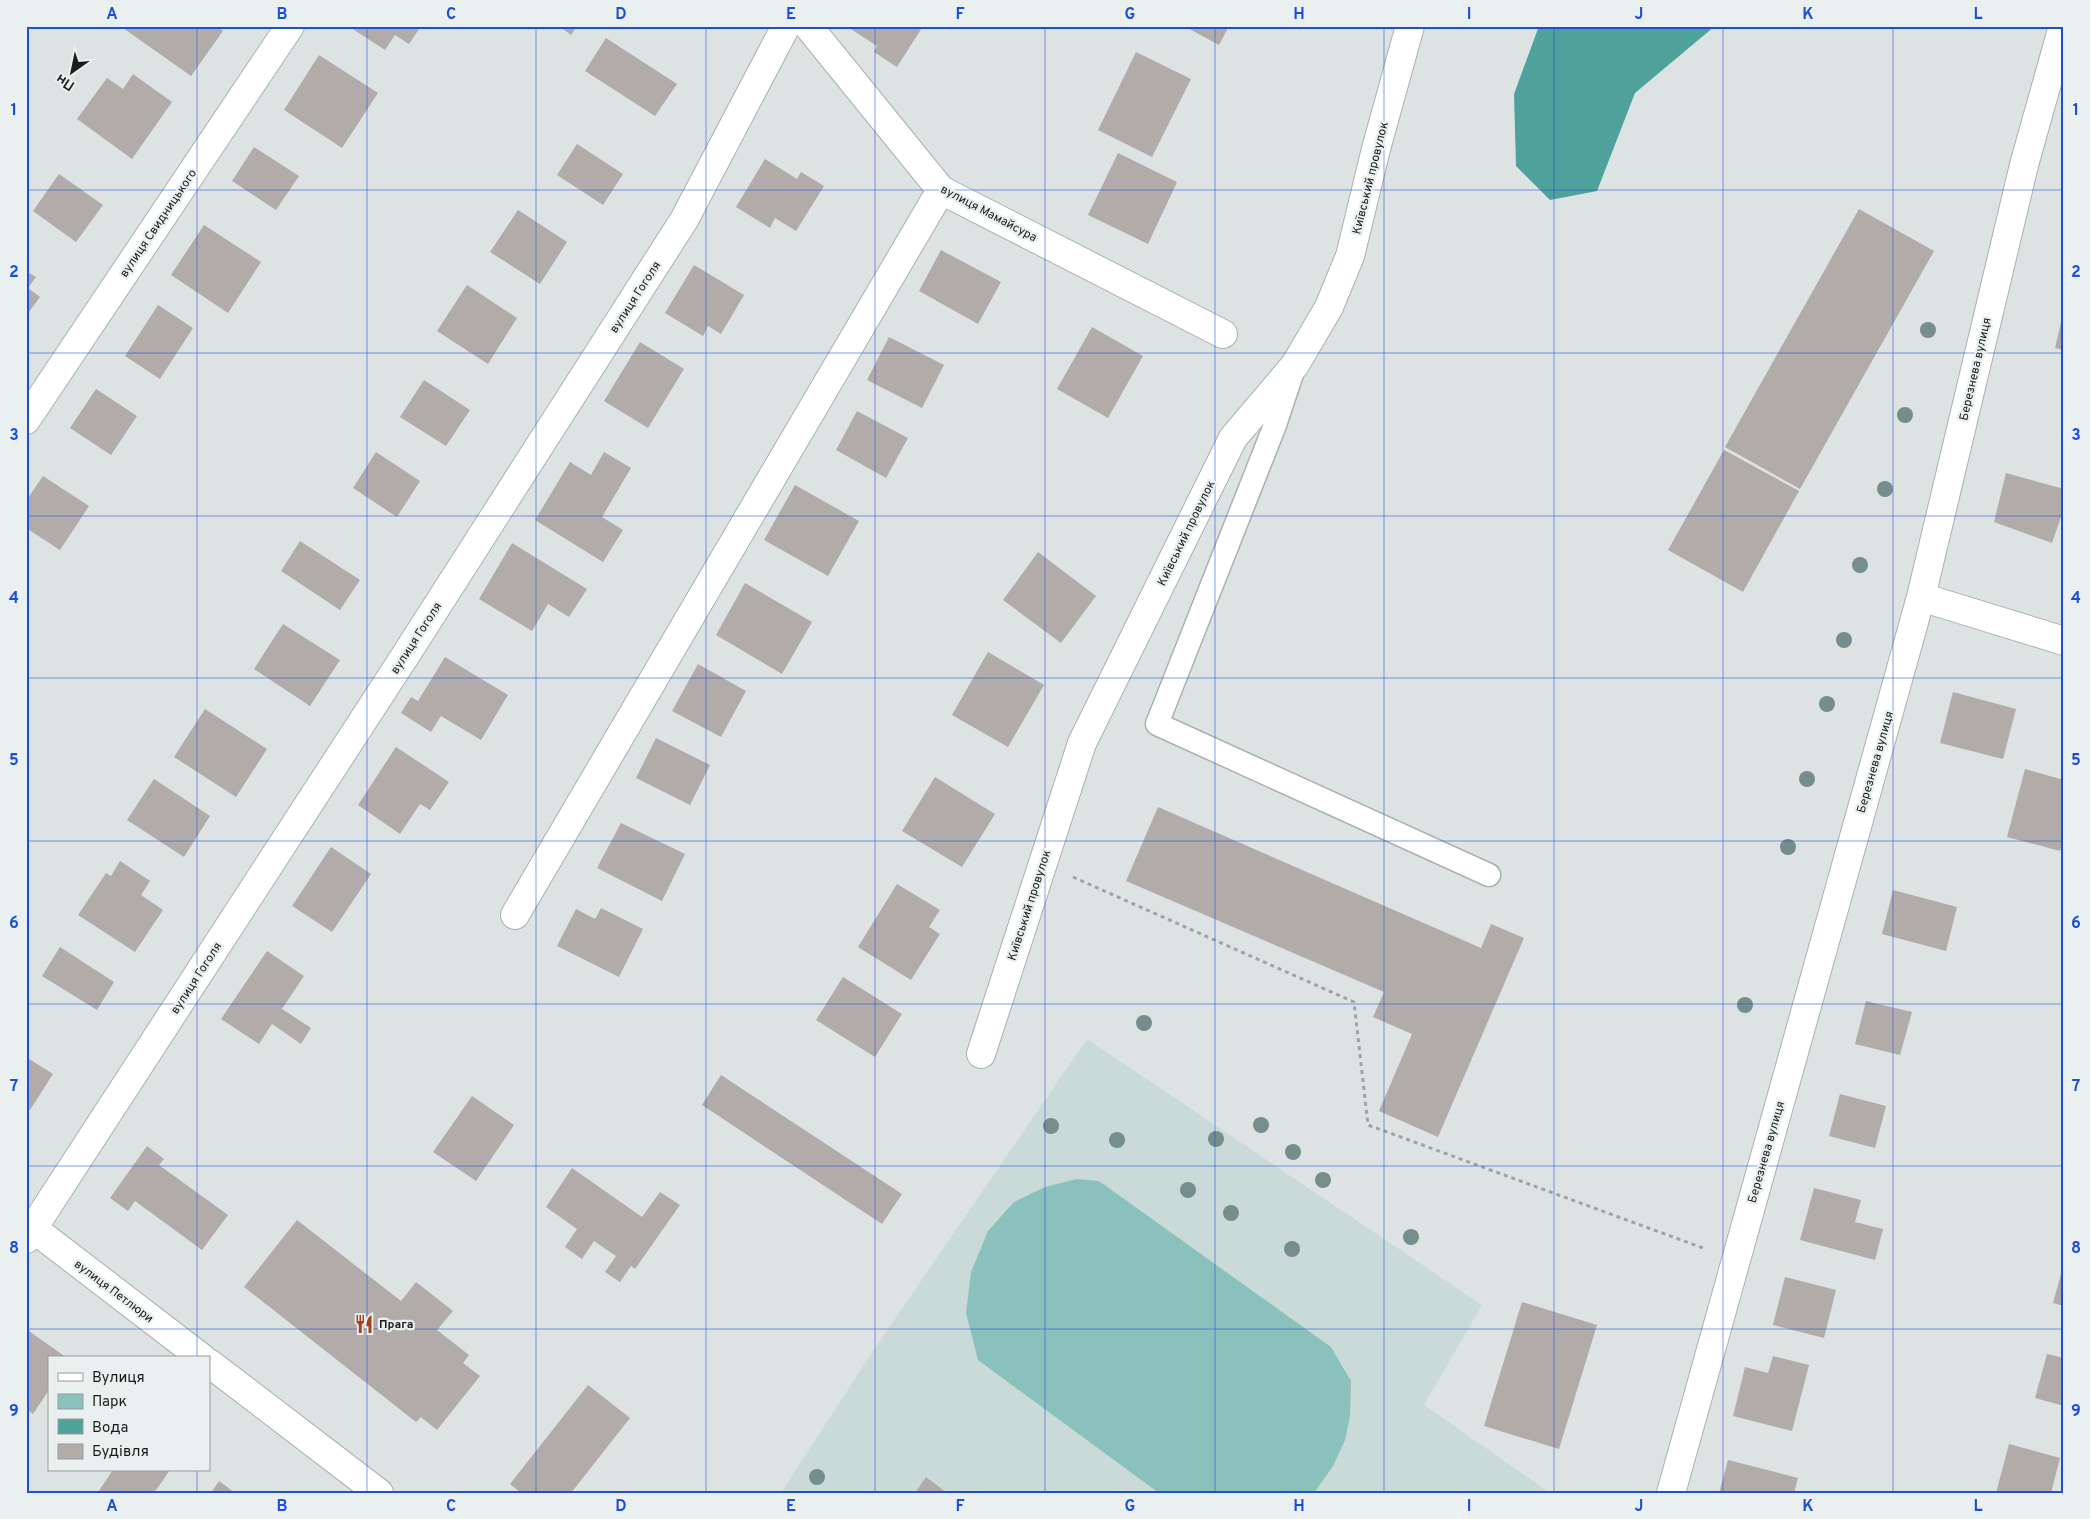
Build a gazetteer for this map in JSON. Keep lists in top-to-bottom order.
{
  "streets": {
    "street": [
      "Київський провулок",
      "вулиця Мамайсура",
      "вулиця Свидницького",
      "вулиця Гоголя",
      "Березнева вулиця",
      "вулиця Петлюри"
    ]
  },
  "crossings": [
    ["вулиця Гоголя", "вулиця Петлюри"]
  ],
  "places": {
    "restaurant": ["Прага"]
  },
  "legend": [
    "Вулиця",
    "Парк",
    "Вода",
    "Будівля"
  ],
  "north": "bottom left",
  "grid": {
    "columns": [
      "A",
      "B",
      "C",
      "D",
      "E",
      "F",
      "G",
      "H",
      "I",
      "J",
      "K",
      "L"
    ],
    "rows": [
      "1",
      "2",
      "3",
      "4",
      "5",
      "6",
      "7",
      "8",
      "9"
    ]
  }
}
